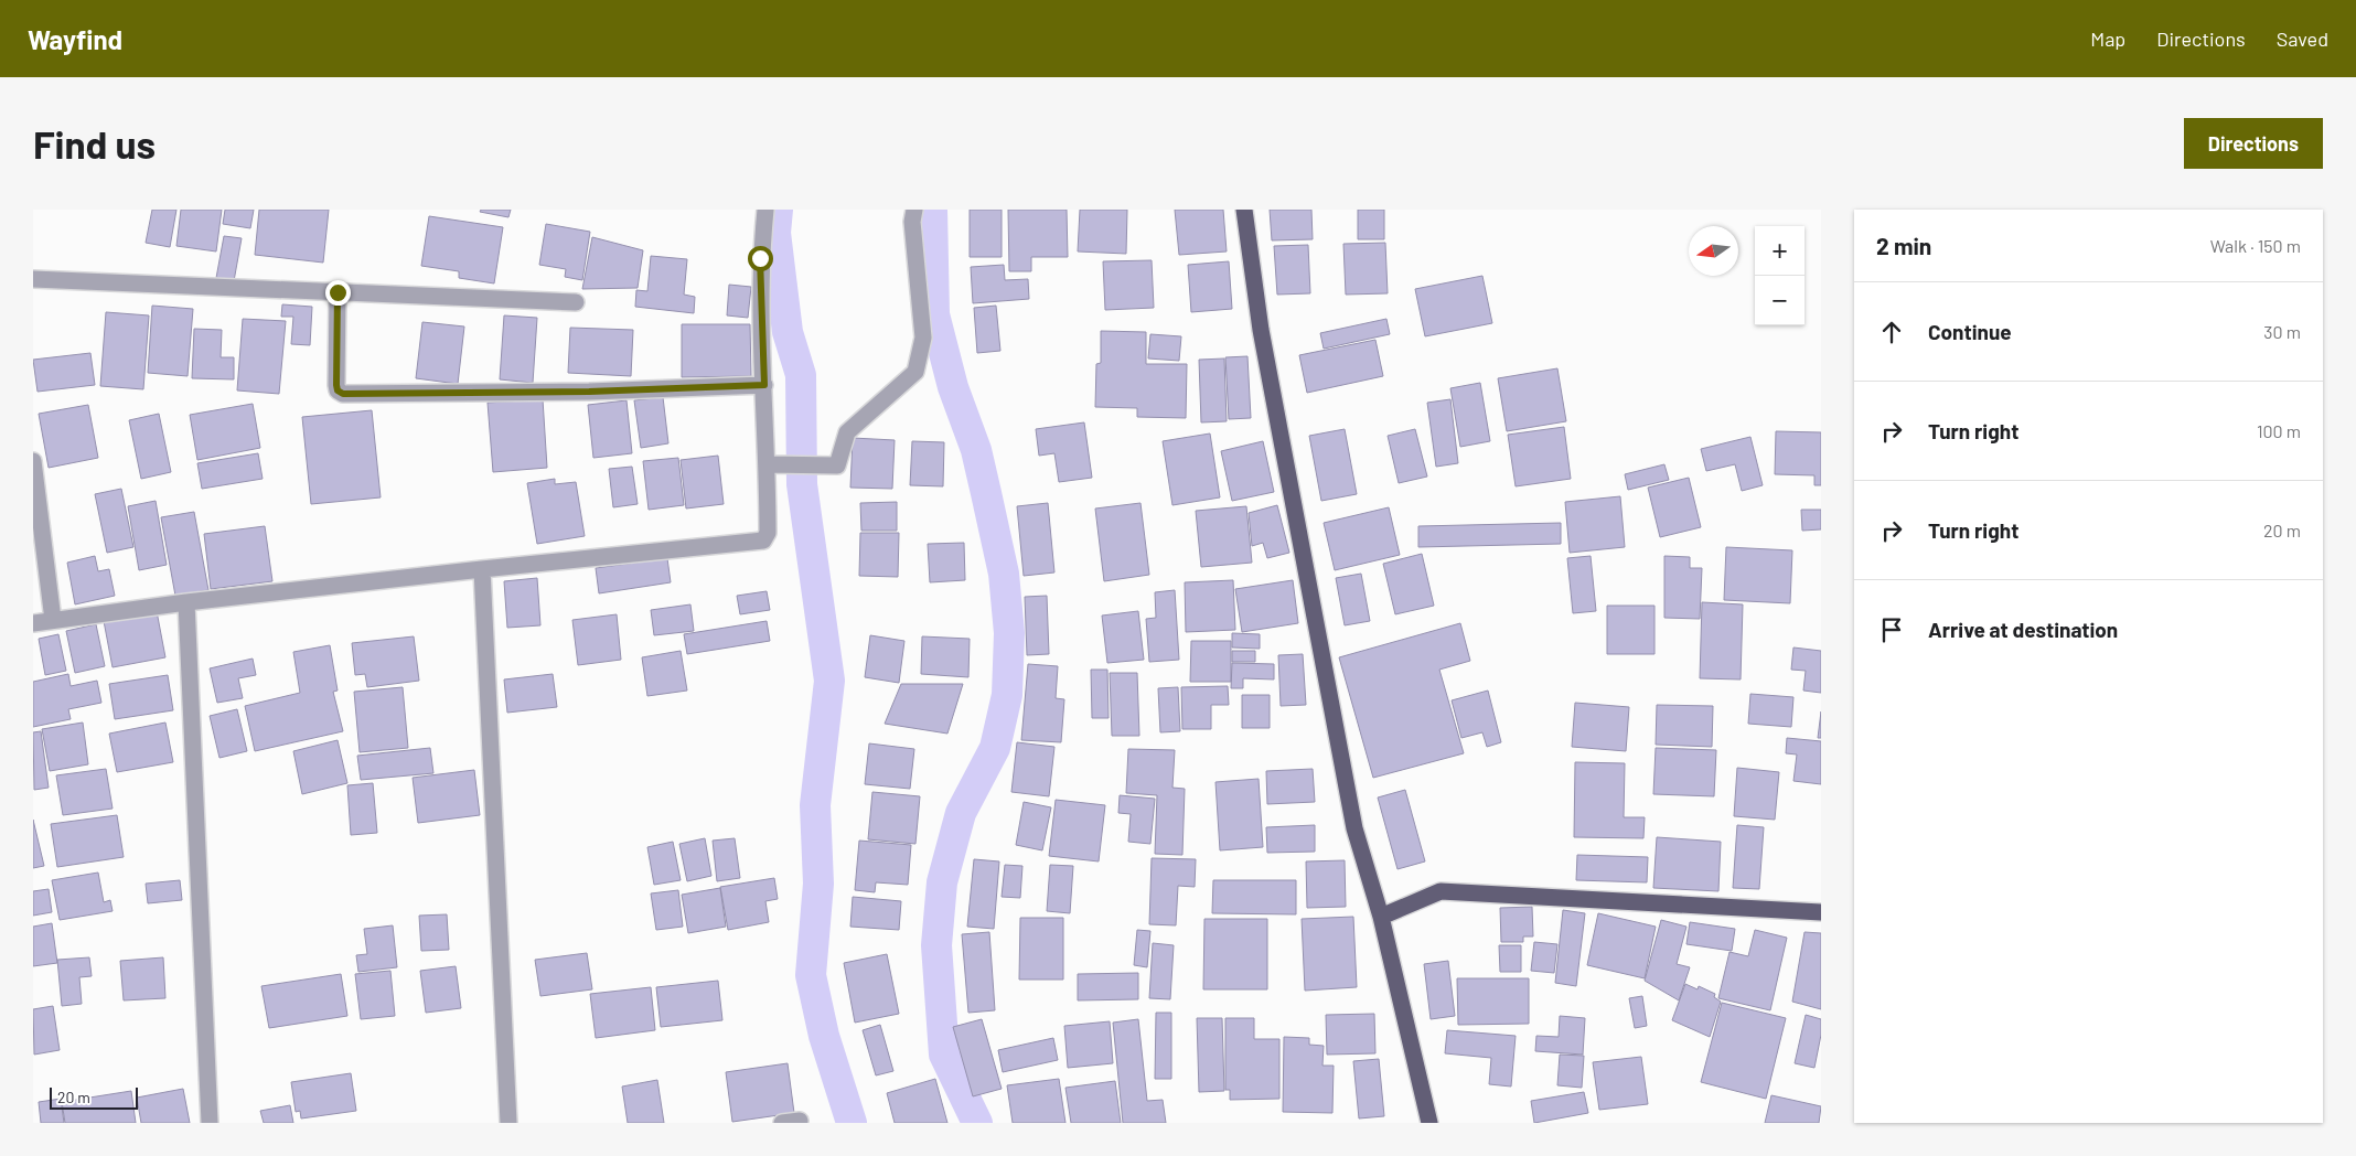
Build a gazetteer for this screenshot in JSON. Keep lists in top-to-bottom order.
{
  "scale_bar": "20 m",
  "north": "left",
  "page": {
    "header": "Wayfind",
    "nav": ["Map", "Directions", "Saved"],
    "buttons": "Directions",
    "title": "Find us",
    "heading": ["2 min", "Walk · 150 m"],
    "map_buttons": ["+", "−"],
    "list": [
      ["Continue", "30 m"],
      ["Turn right", "100 m"],
      ["Turn right", "20 m"],
      "Arrive at destination"
    ],
    "scale": "20 m"
  }
}
